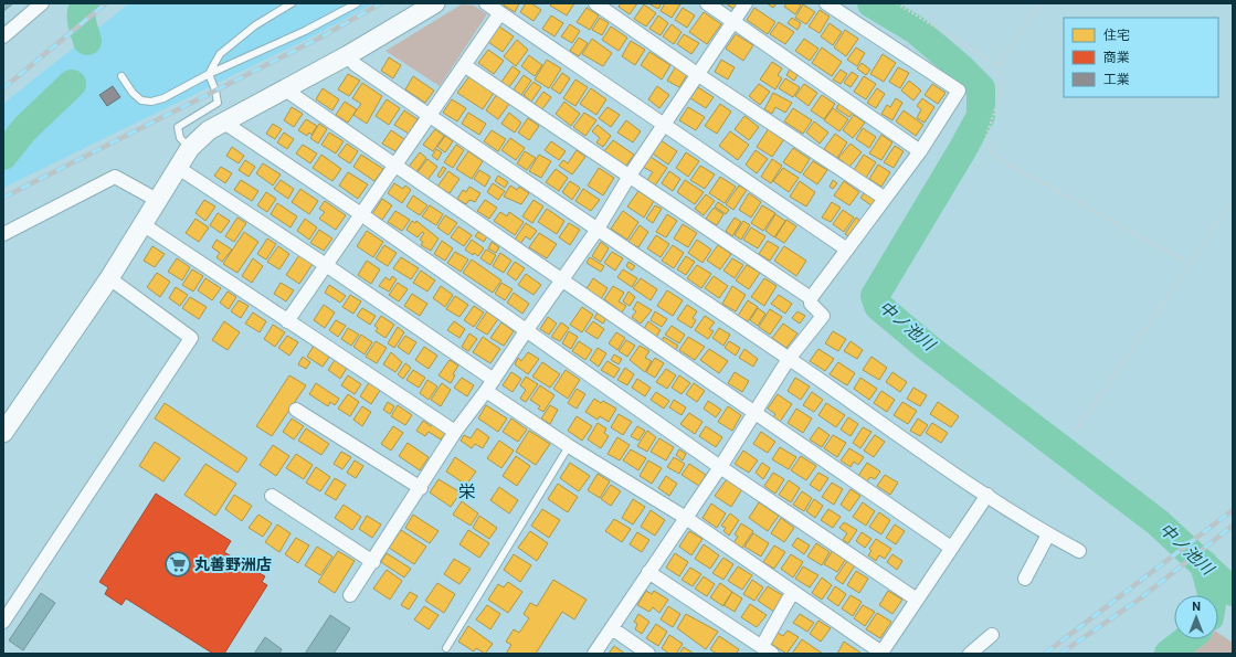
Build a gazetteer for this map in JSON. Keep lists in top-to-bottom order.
{
  "districts": ["栄"],
  "water": ["中ノ池川"],
  "places": {
    "supermarket": ["丸善野洲店"]
  },
  "legend": ["住宅", "商業", "工業"],
  "north": "top"
}
